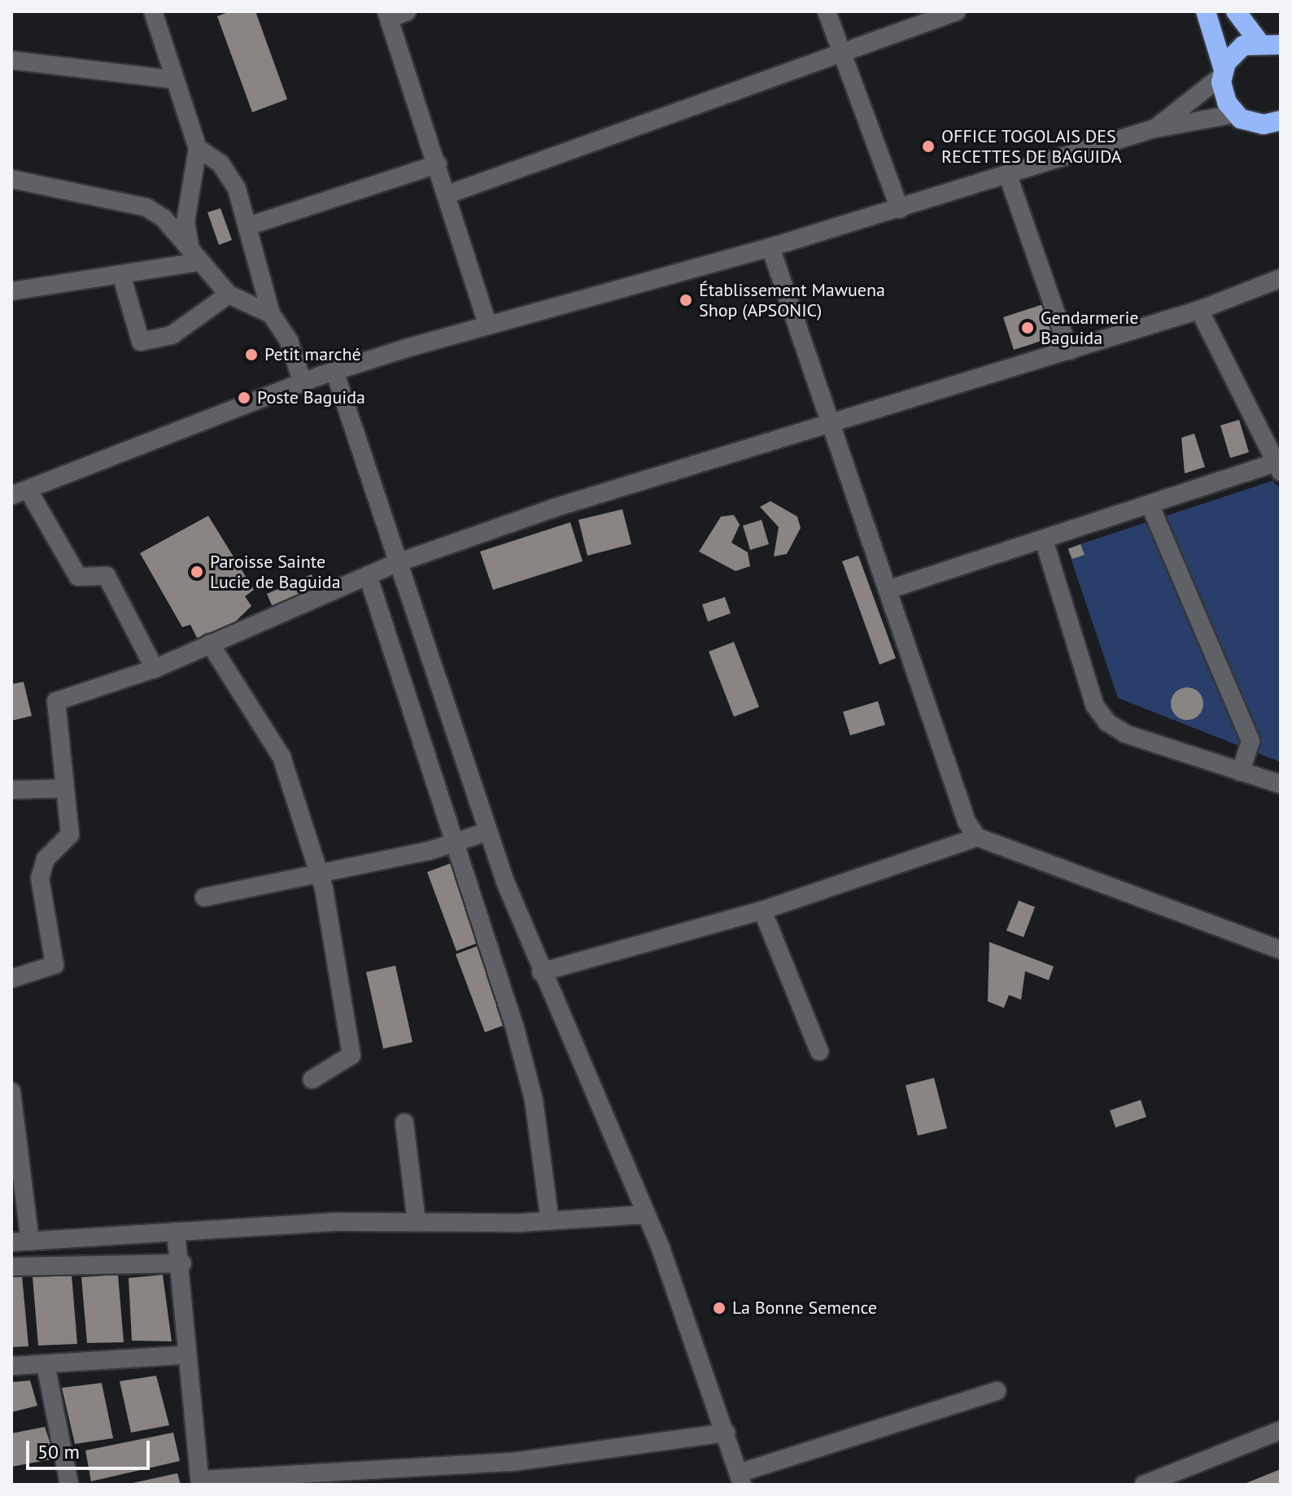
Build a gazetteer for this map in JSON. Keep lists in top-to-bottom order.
{
  "places": [
    "OFFICE TOGOLAIS DES RECETTES DE BAGUIDA",
    "Établissement Mawuena Shop (APSONIC)",
    "Gendarmerie Baguida",
    "Petit marché",
    "Poste Baguida",
    "Paroisse Sainte Lucie de Baguida",
    "La Bonne Semence"
  ],
  "scale_bar": "50 m"
}
